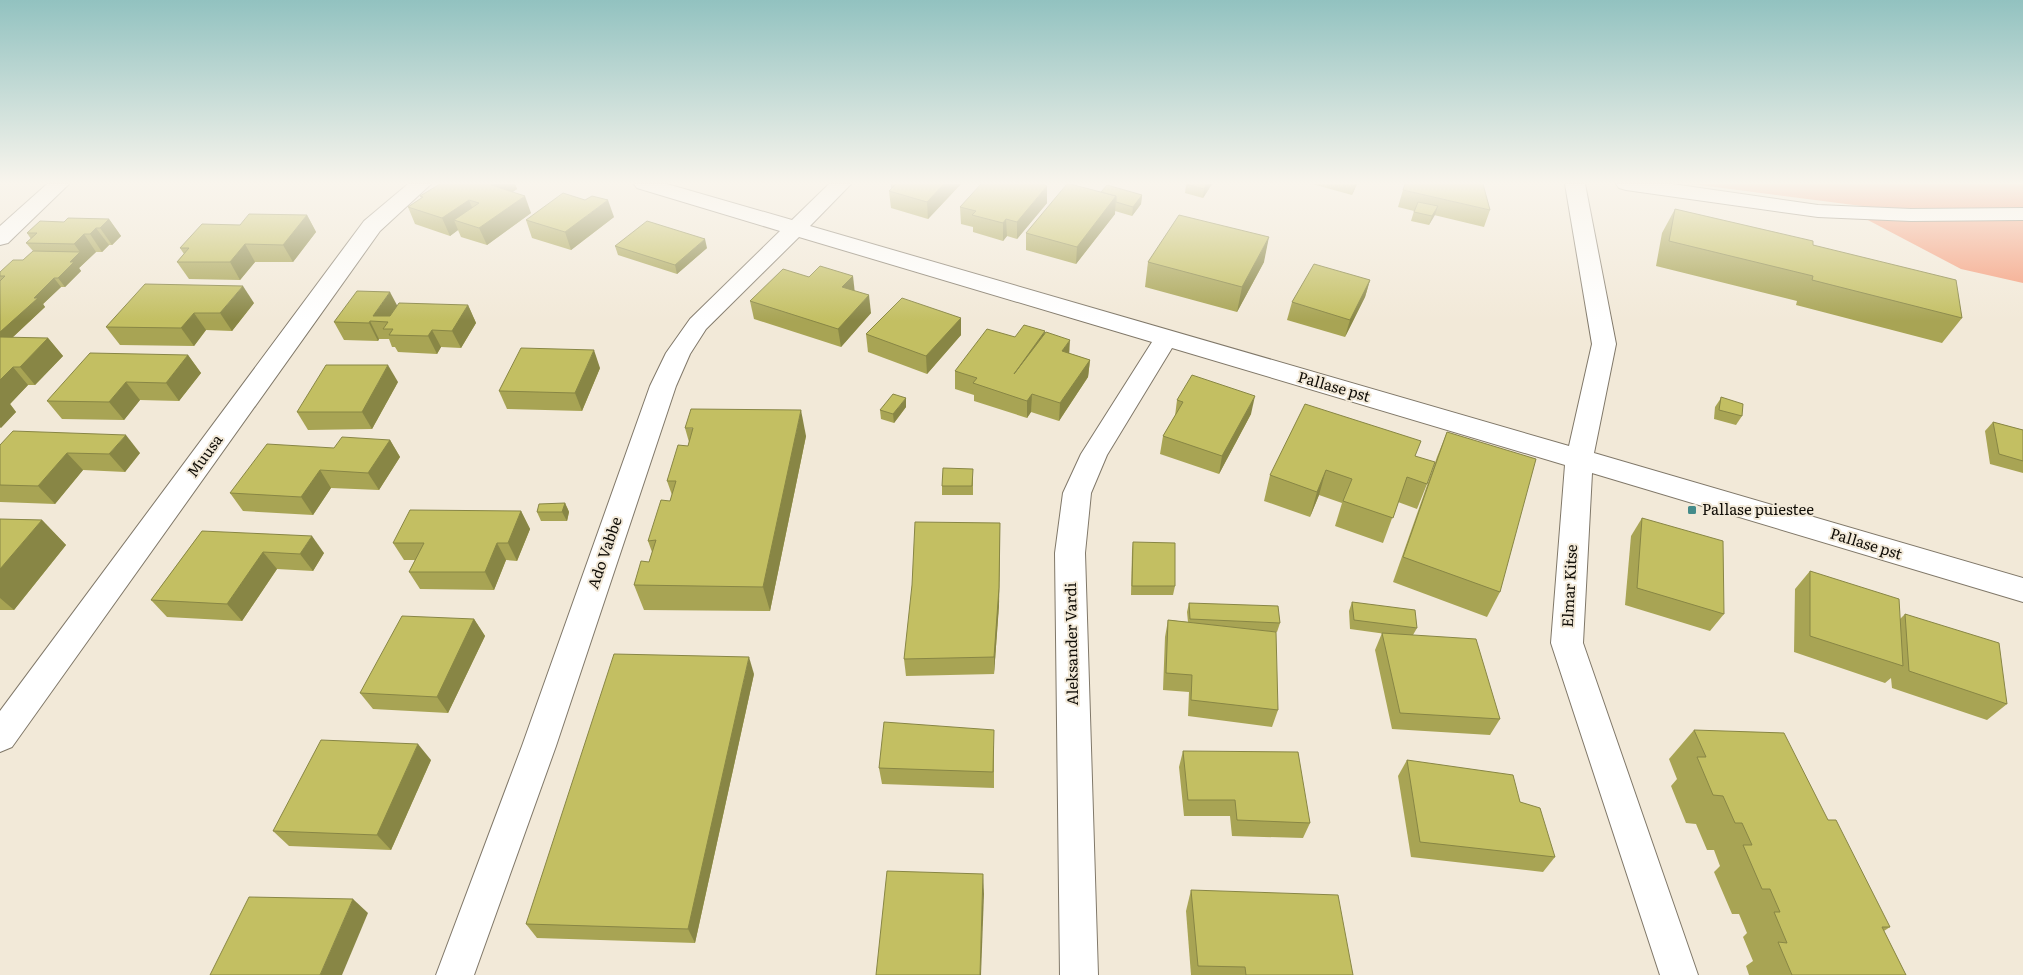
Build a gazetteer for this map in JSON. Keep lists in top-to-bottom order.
{
  "streets": {
    "street": [
      "Pallase pst",
      "Muusa",
      "Ado Vabbe",
      "Elmar Kitse",
      "Aleksander Vardi"
    ]
  },
  "crossings": [
    ["Pallase pst", "Elmar Kitse"],
    ["Pallase pst", "Aleksander Vardi"]
  ],
  "places": {
    "transit": ["Pallase puiestee"]
  }
}
